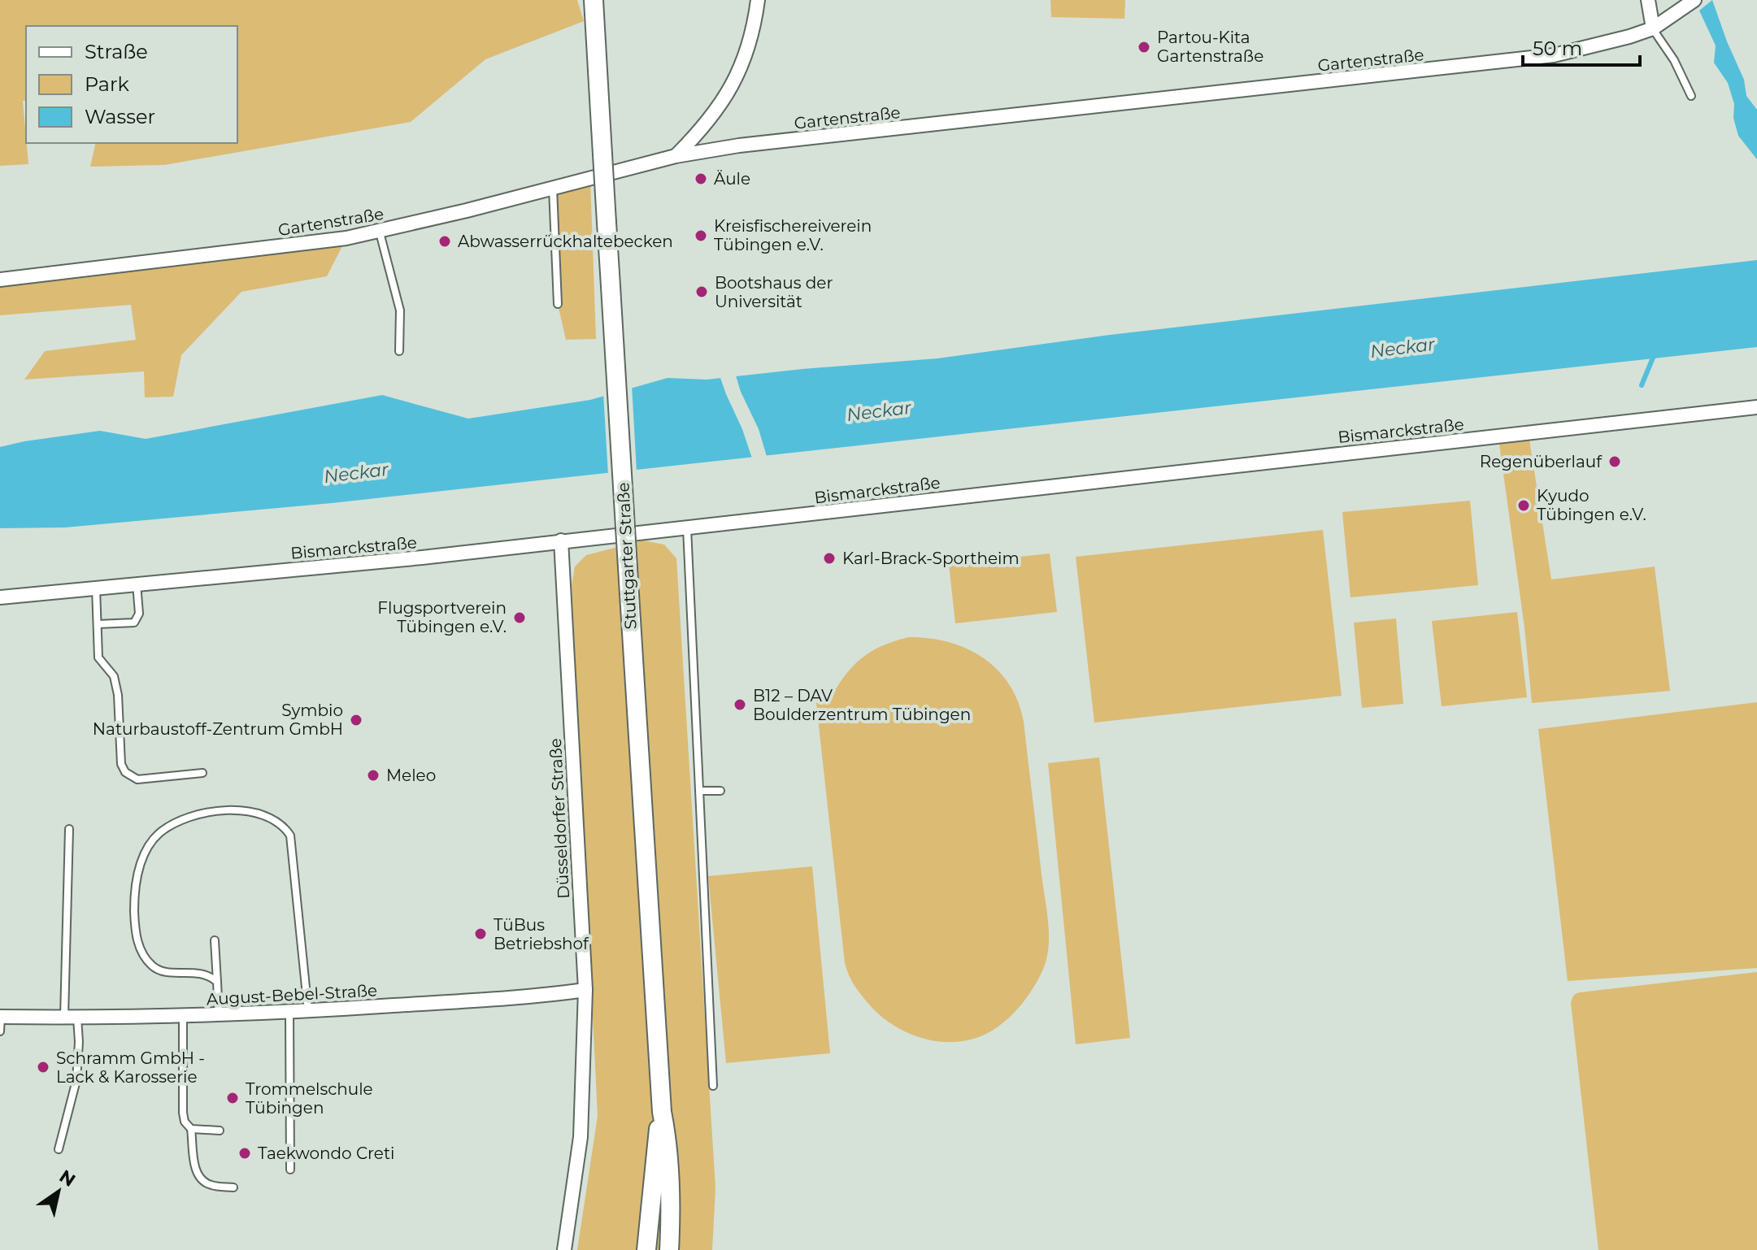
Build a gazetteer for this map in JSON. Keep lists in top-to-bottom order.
{
  "streets": {
    "main road": ["Stuttgarter Straße"],
    "street": [
      "Gartenstraße",
      "Bismarckstraße",
      "Düsseldorfer Straße",
      "August-Bebel-Straße"
    ]
  },
  "crossings": [
    ["Bismarckstraße", "Düsseldorfer Straße"],
    ["Düsseldorfer Straße", "August-Bebel-Straße"]
  ],
  "water": ["Neckar"],
  "places": [
    "Partou-Kita Gartenstraße",
    "Äule",
    "Kreisfischereiverein Tübingen e.V.",
    "Abwasserrückhaltebecken",
    "Bootshaus der Universität",
    "Regenüberlauf",
    "Kyudo Tübingen e.V.",
    "Karl-Brack-Sportheim",
    "Flugsportverein Tübingen e.V.",
    "B12 – DAV Boulderzentrum Tübingen",
    "Symbio Naturbaustoff-Zentrum GmbH",
    "Meleo",
    "TüBus Betriebshof",
    "Schramm GmbH - Lack & Karosserie",
    "Trommelschule Tübingen",
    "Taekwondo Creti"
  ],
  "legend": ["Straße", "Park", "Wasser"],
  "scale_bar": "50 m",
  "north": "top right"
}
